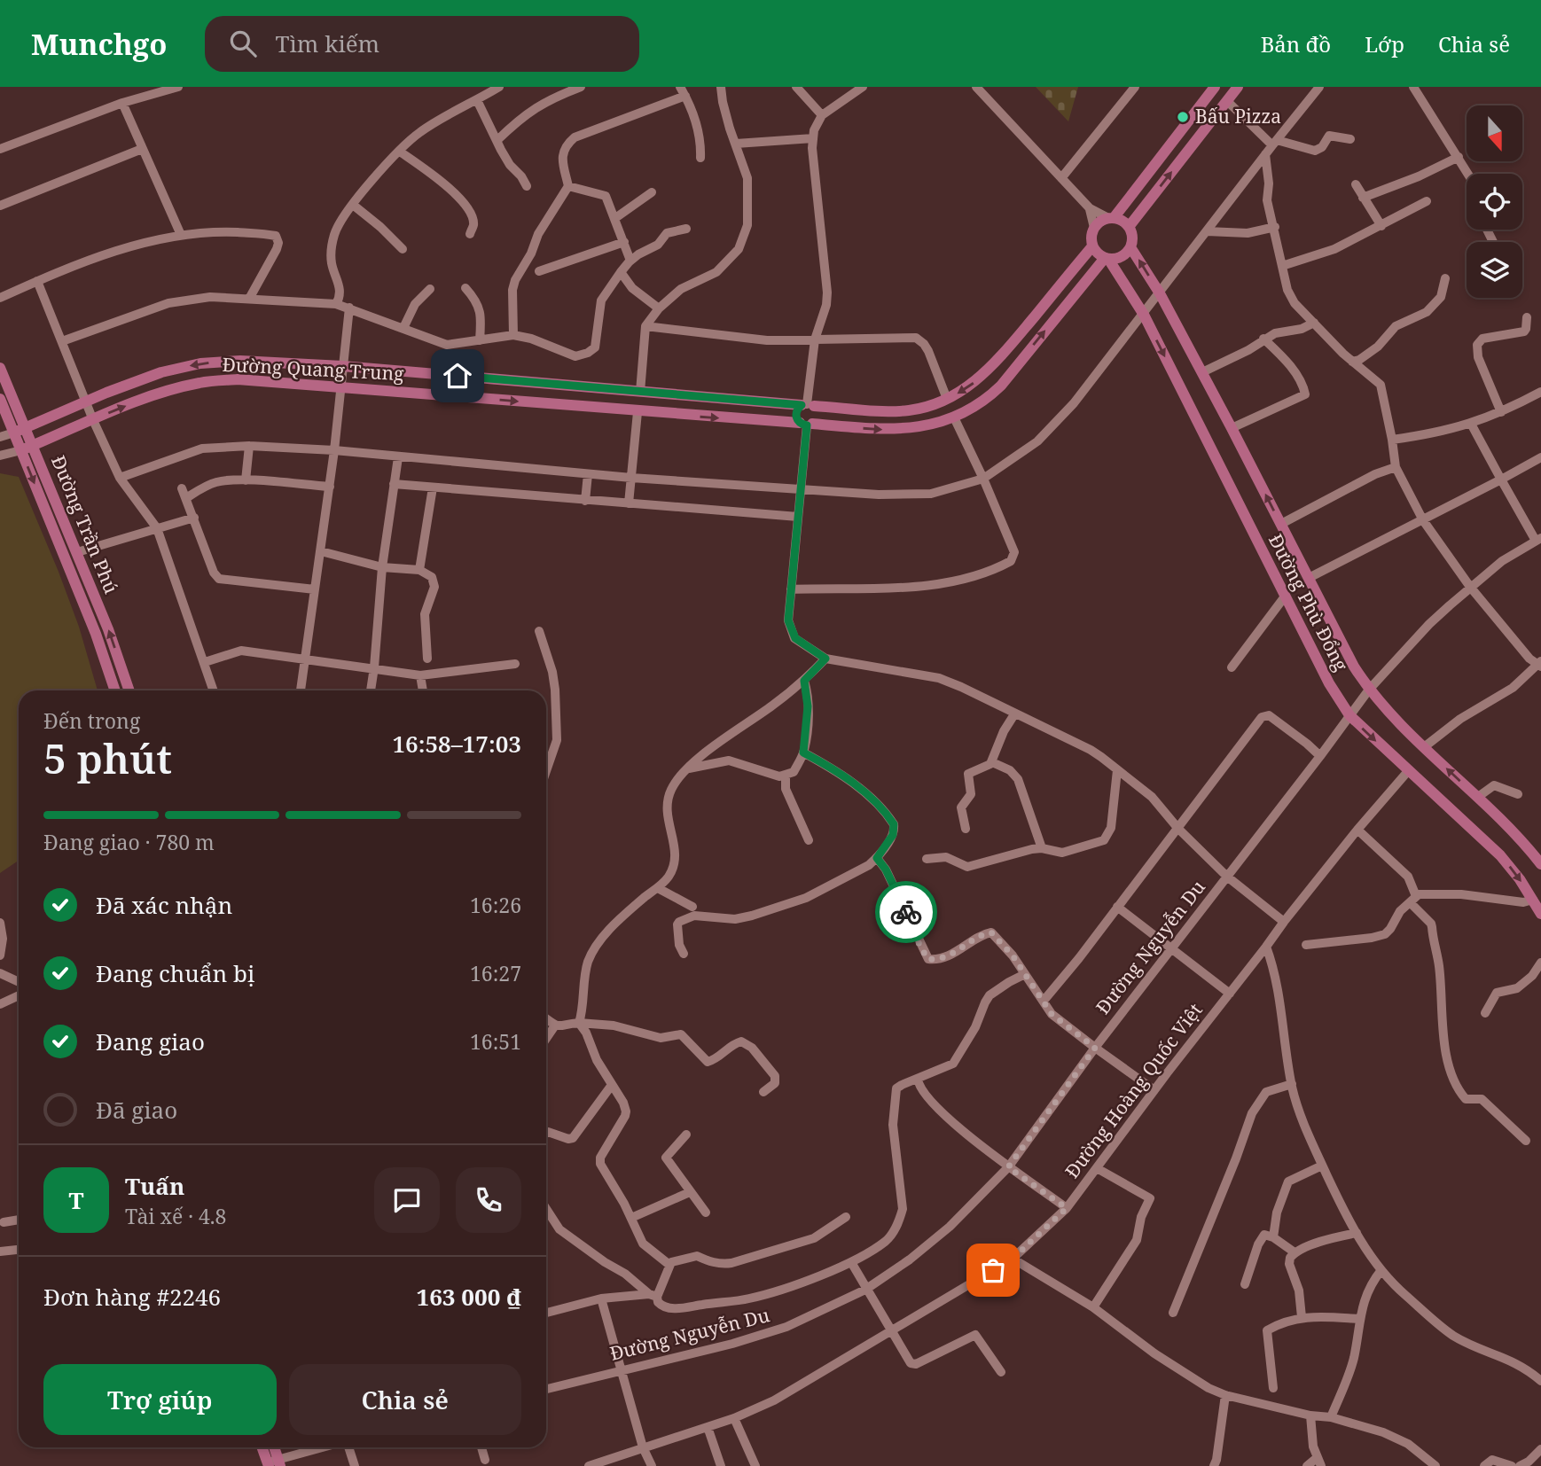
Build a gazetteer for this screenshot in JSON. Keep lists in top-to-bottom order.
{
  "streets": {
    "main road": ["Đường Quang Trung", "Đường Trần Phú", "Đường Phù Đổng"],
    "street": ["Đường Nguyễn Du", "Đường Hoàng Quốc Việt"]
  },
  "crossings": [
    ["Đường Quang Trung", "Đường Trần Phú"],
    ["Đường Quang Trung", "Đường Phù Đổng"],
    ["Đường Phù Đổng", "Đường Nguyễn Du"],
    ["Đường Phù Đổng", "Đường Hoàng Quốc Việt"]
  ],
  "places": ["Bấu Pizza"],
  "north": "bottom",
  "page": {
    "header": "Munchgo",
    "search": "Tìm kiếm",
    "nav": ["Bản đồ", "Lớp", "Chia sẻ"],
    "heading": ["5 phút", "Đến trong", "16:58–17:03"],
    "panel": [
      "Tuấn",
      "Tài xế · 4.8",
      "Đơn hàng #2246",
      "163 000 ₫"
    ],
    "bar": "Đang giao · 780 m",
    "list": [
      ["Đã xác nhận", "16:26"],
      ["Đang chuẩn bị", "16:27"],
      ["Đang giao", "16:51"],
      "Đã giao"
    ],
    "round": "T",
    "buttons": ["Trợ giúp", "Chia sẻ"]
  }
}
